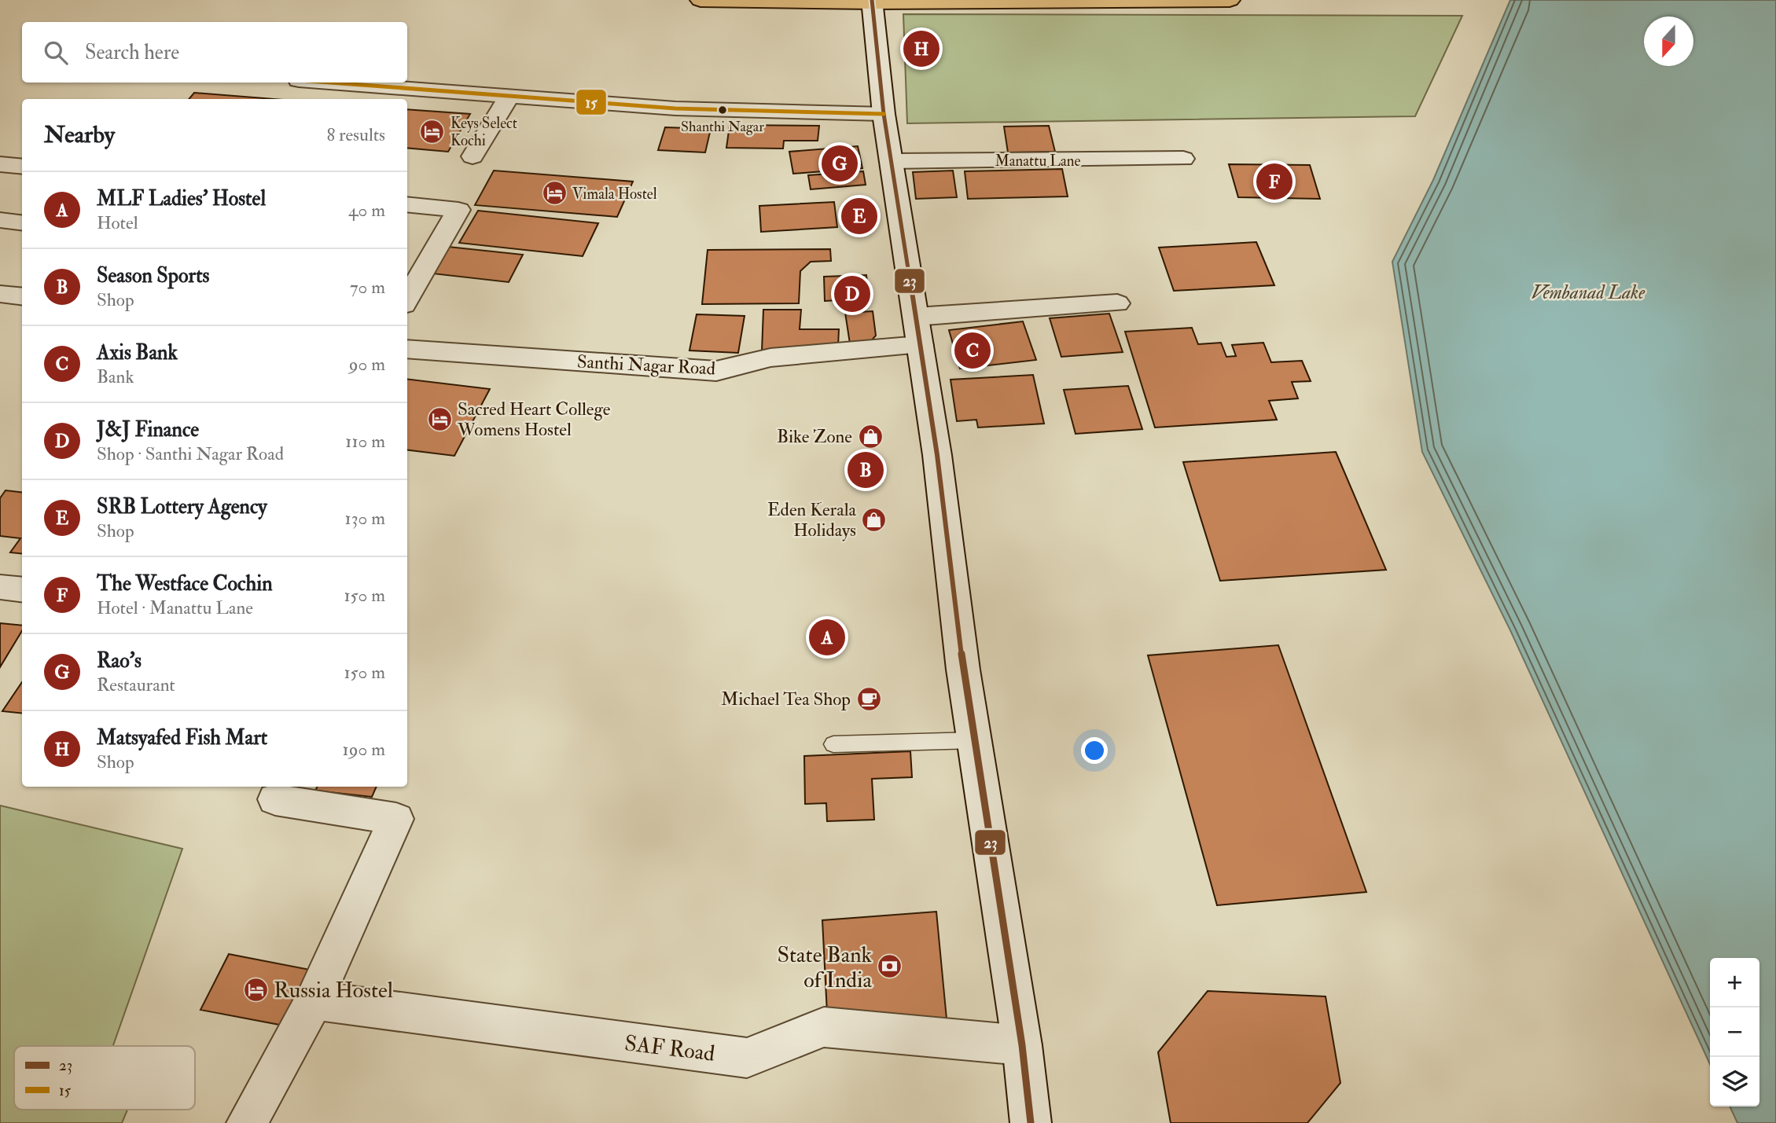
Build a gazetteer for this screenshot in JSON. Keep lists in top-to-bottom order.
{
  "streets": {
    "street": ["Manattu Lane", "Santhi Nagar Road", "SAF Road"]
  },
  "water": ["Vembanad Lake"],
  "places": {
    "other": ["Shanthi Nagar"],
    "hotel": [
      "Keys Select Kochi",
      "Vimala Hostel",
      "Sacred Heart College Womens Hostel",
      "Russia Hostel"
    ],
    "shop": ["Bike Zone", "Eden Kerala Holidays"],
    "cafe": ["Michael Tea Shop"],
    "bank": ["State Bank of India"]
  },
  "lines": ["transit line 23", "transit line 15"],
  "legend": ["23", "15"],
  "north": "bottom",
  "page": {
    "search": "Search here",
    "pins": [
      "H",
      "G",
      "F",
      "E",
      "D",
      "C",
      "B",
      "A"
    ],
    "heading": ["Nearby", "8 results"],
    "list": [
      {
        "mark": "A",
        "name": "MLF Ladies' Hostel",
        "note": "Hotel",
        "value": "40 m"
      },
      {
        "mark": "B",
        "name": "Season Sports",
        "note": "Shop",
        "value": "70 m"
      },
      {
        "mark": "C",
        "name": "Axis Bank",
        "note": "Bank",
        "value": "90 m"
      },
      {
        "mark": "D",
        "name": "J&J Finance",
        "note": "Shop · Santhi Nagar Road",
        "value": "110 m"
      },
      {
        "mark": "E",
        "name": "SRB Lottery Agency",
        "note": "Shop",
        "value": "130 m"
      },
      {
        "mark": "F",
        "name": "The Westface Cochin",
        "note": "Hotel · Manattu Lane",
        "value": "150 m"
      },
      {
        "mark": "G",
        "name": "Rao's",
        "note": "Restaurant",
        "value": "150 m"
      },
      {
        "mark": "H",
        "name": "Matsyafed Fish Mart",
        "note": "Shop",
        "value": "190 m"
      }
    ],
    "map_buttons": ["+", "−"]
  }
}
